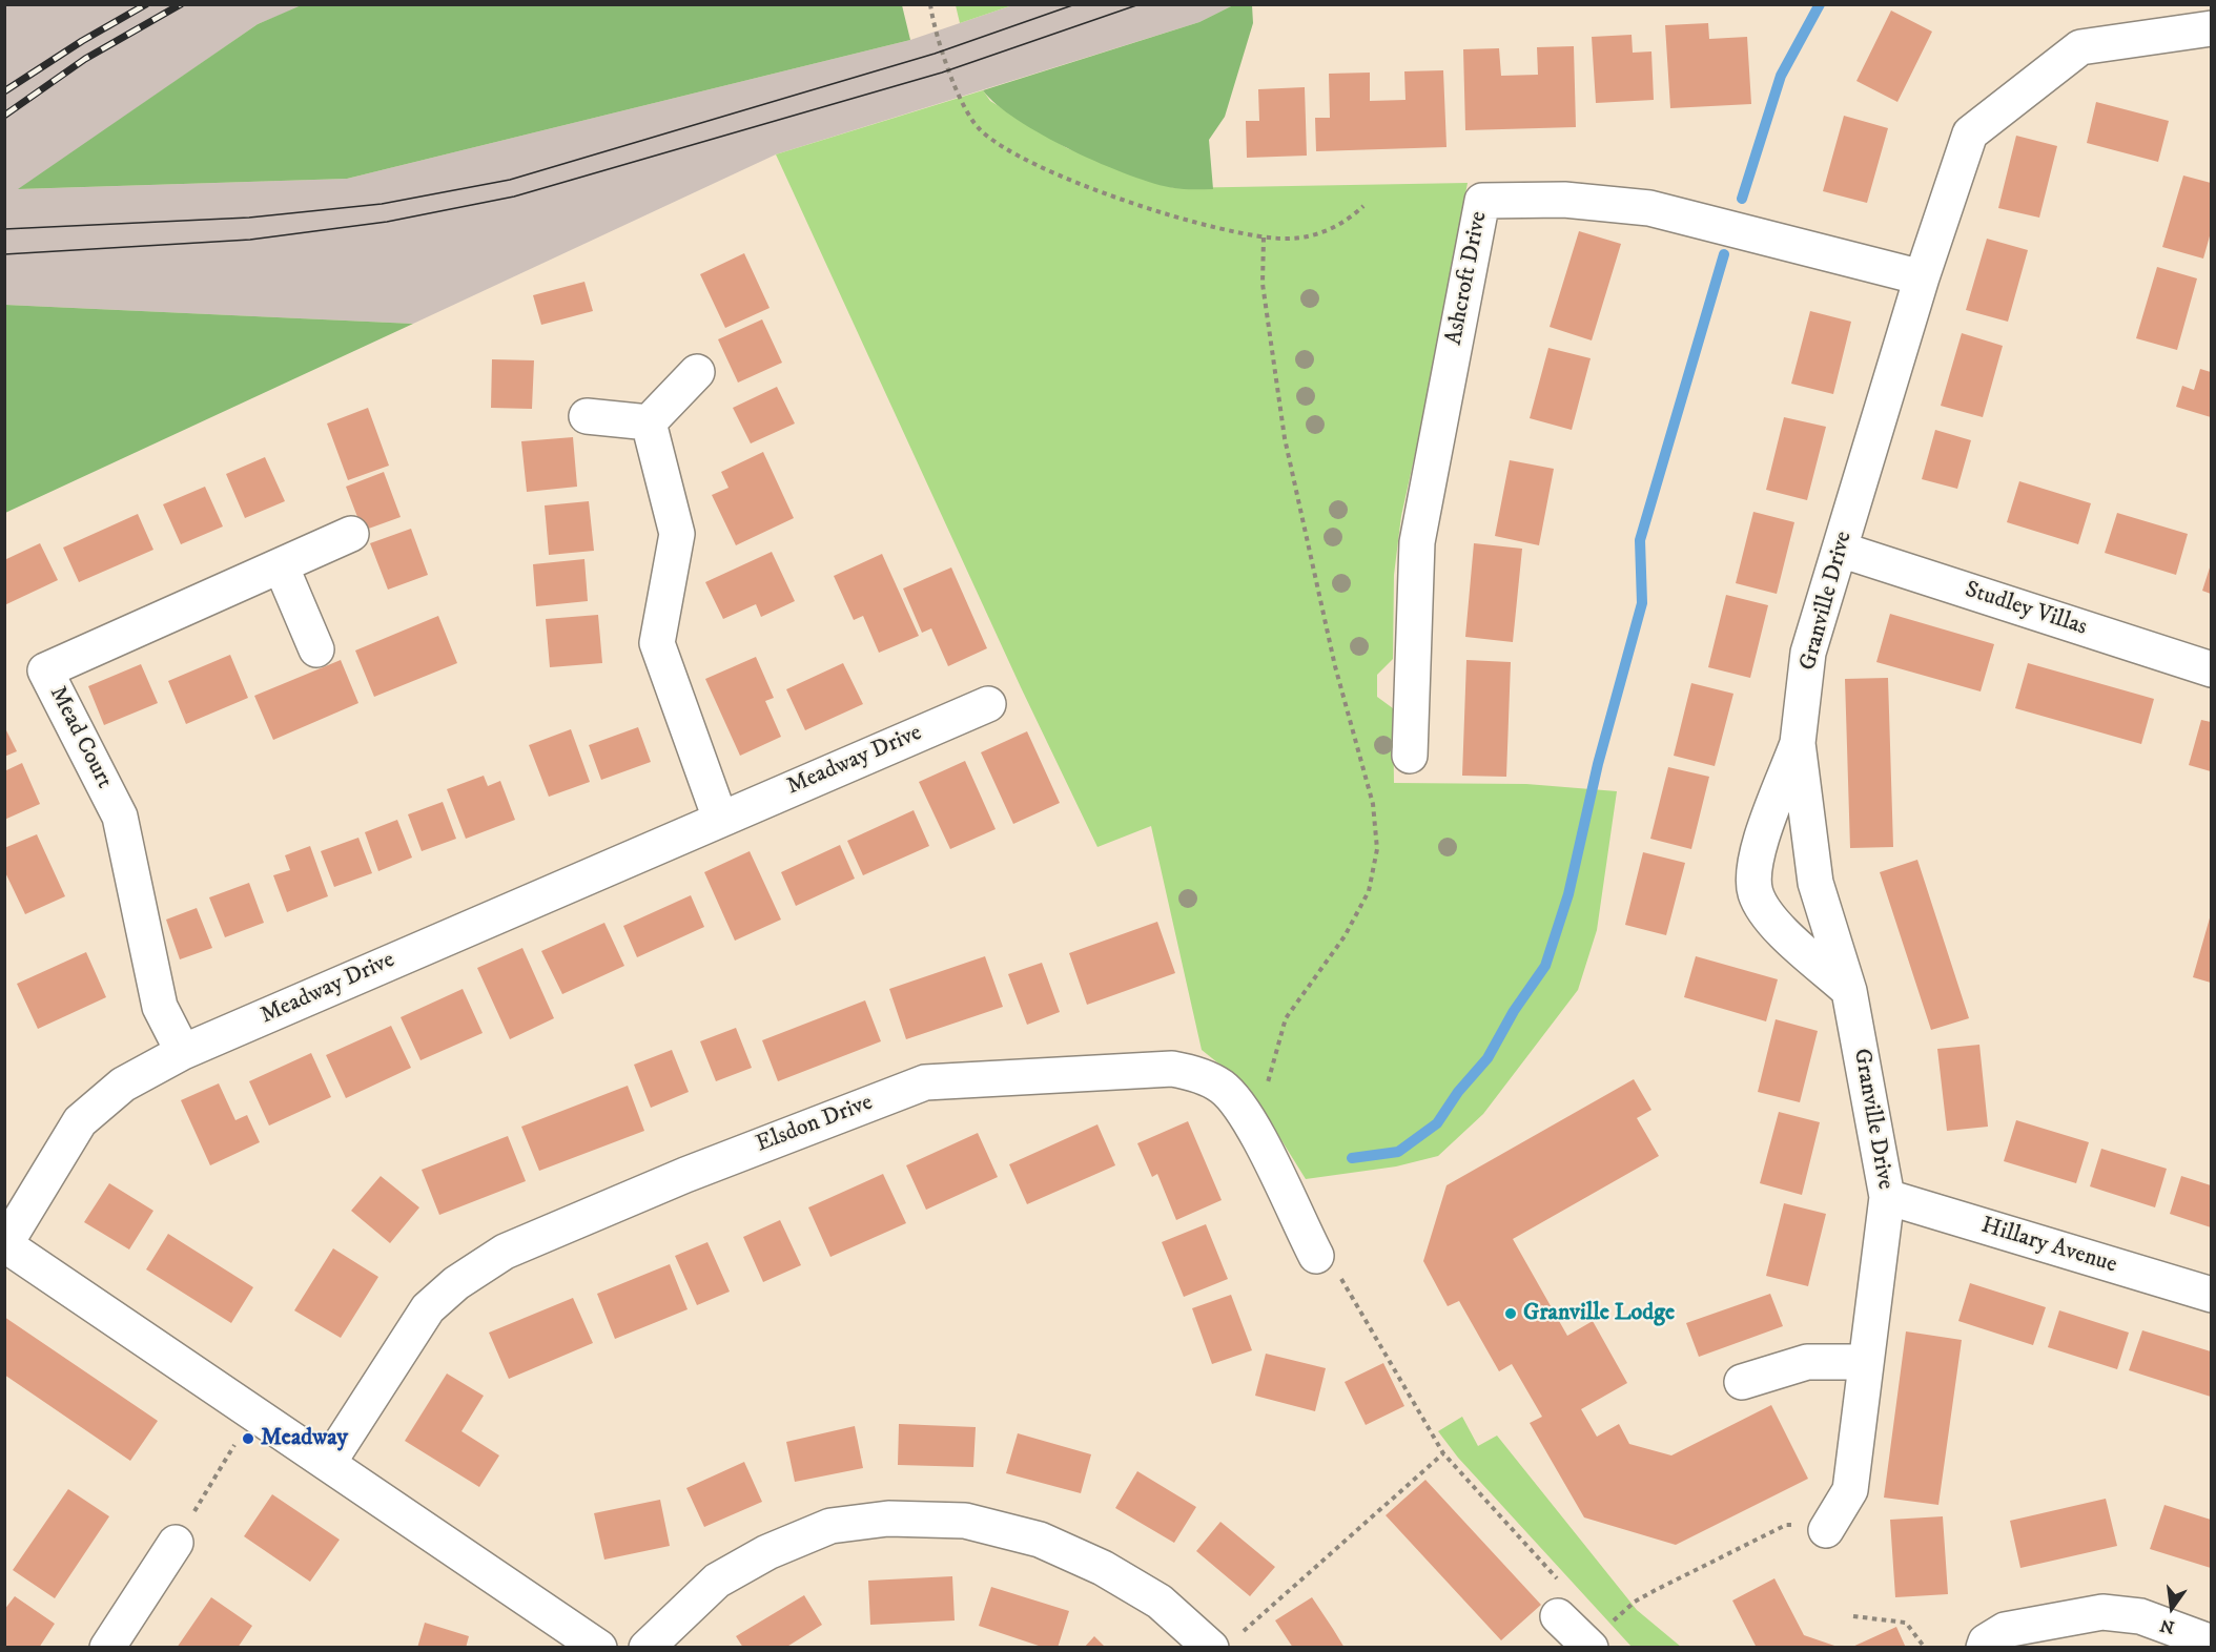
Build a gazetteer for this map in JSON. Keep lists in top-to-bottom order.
{
  "streets": {
    "street": [
      "Ashcroft Drive",
      "Granville Drive",
      "Studley Villas",
      "Mead Court",
      "Meadway Drive",
      "Elsdon Drive",
      "Hillary Avenue"
    ]
  },
  "crossings": [
    ["Ashcroft Drive", "Granville Drive"],
    ["Granville Drive", "Studley Villas"],
    ["Granville Drive", "Hillary Avenue"],
    ["Mead Court", "Meadway Drive"]
  ],
  "places": ["Granville Lodge", "Meadway"],
  "north": "bottom"
}
